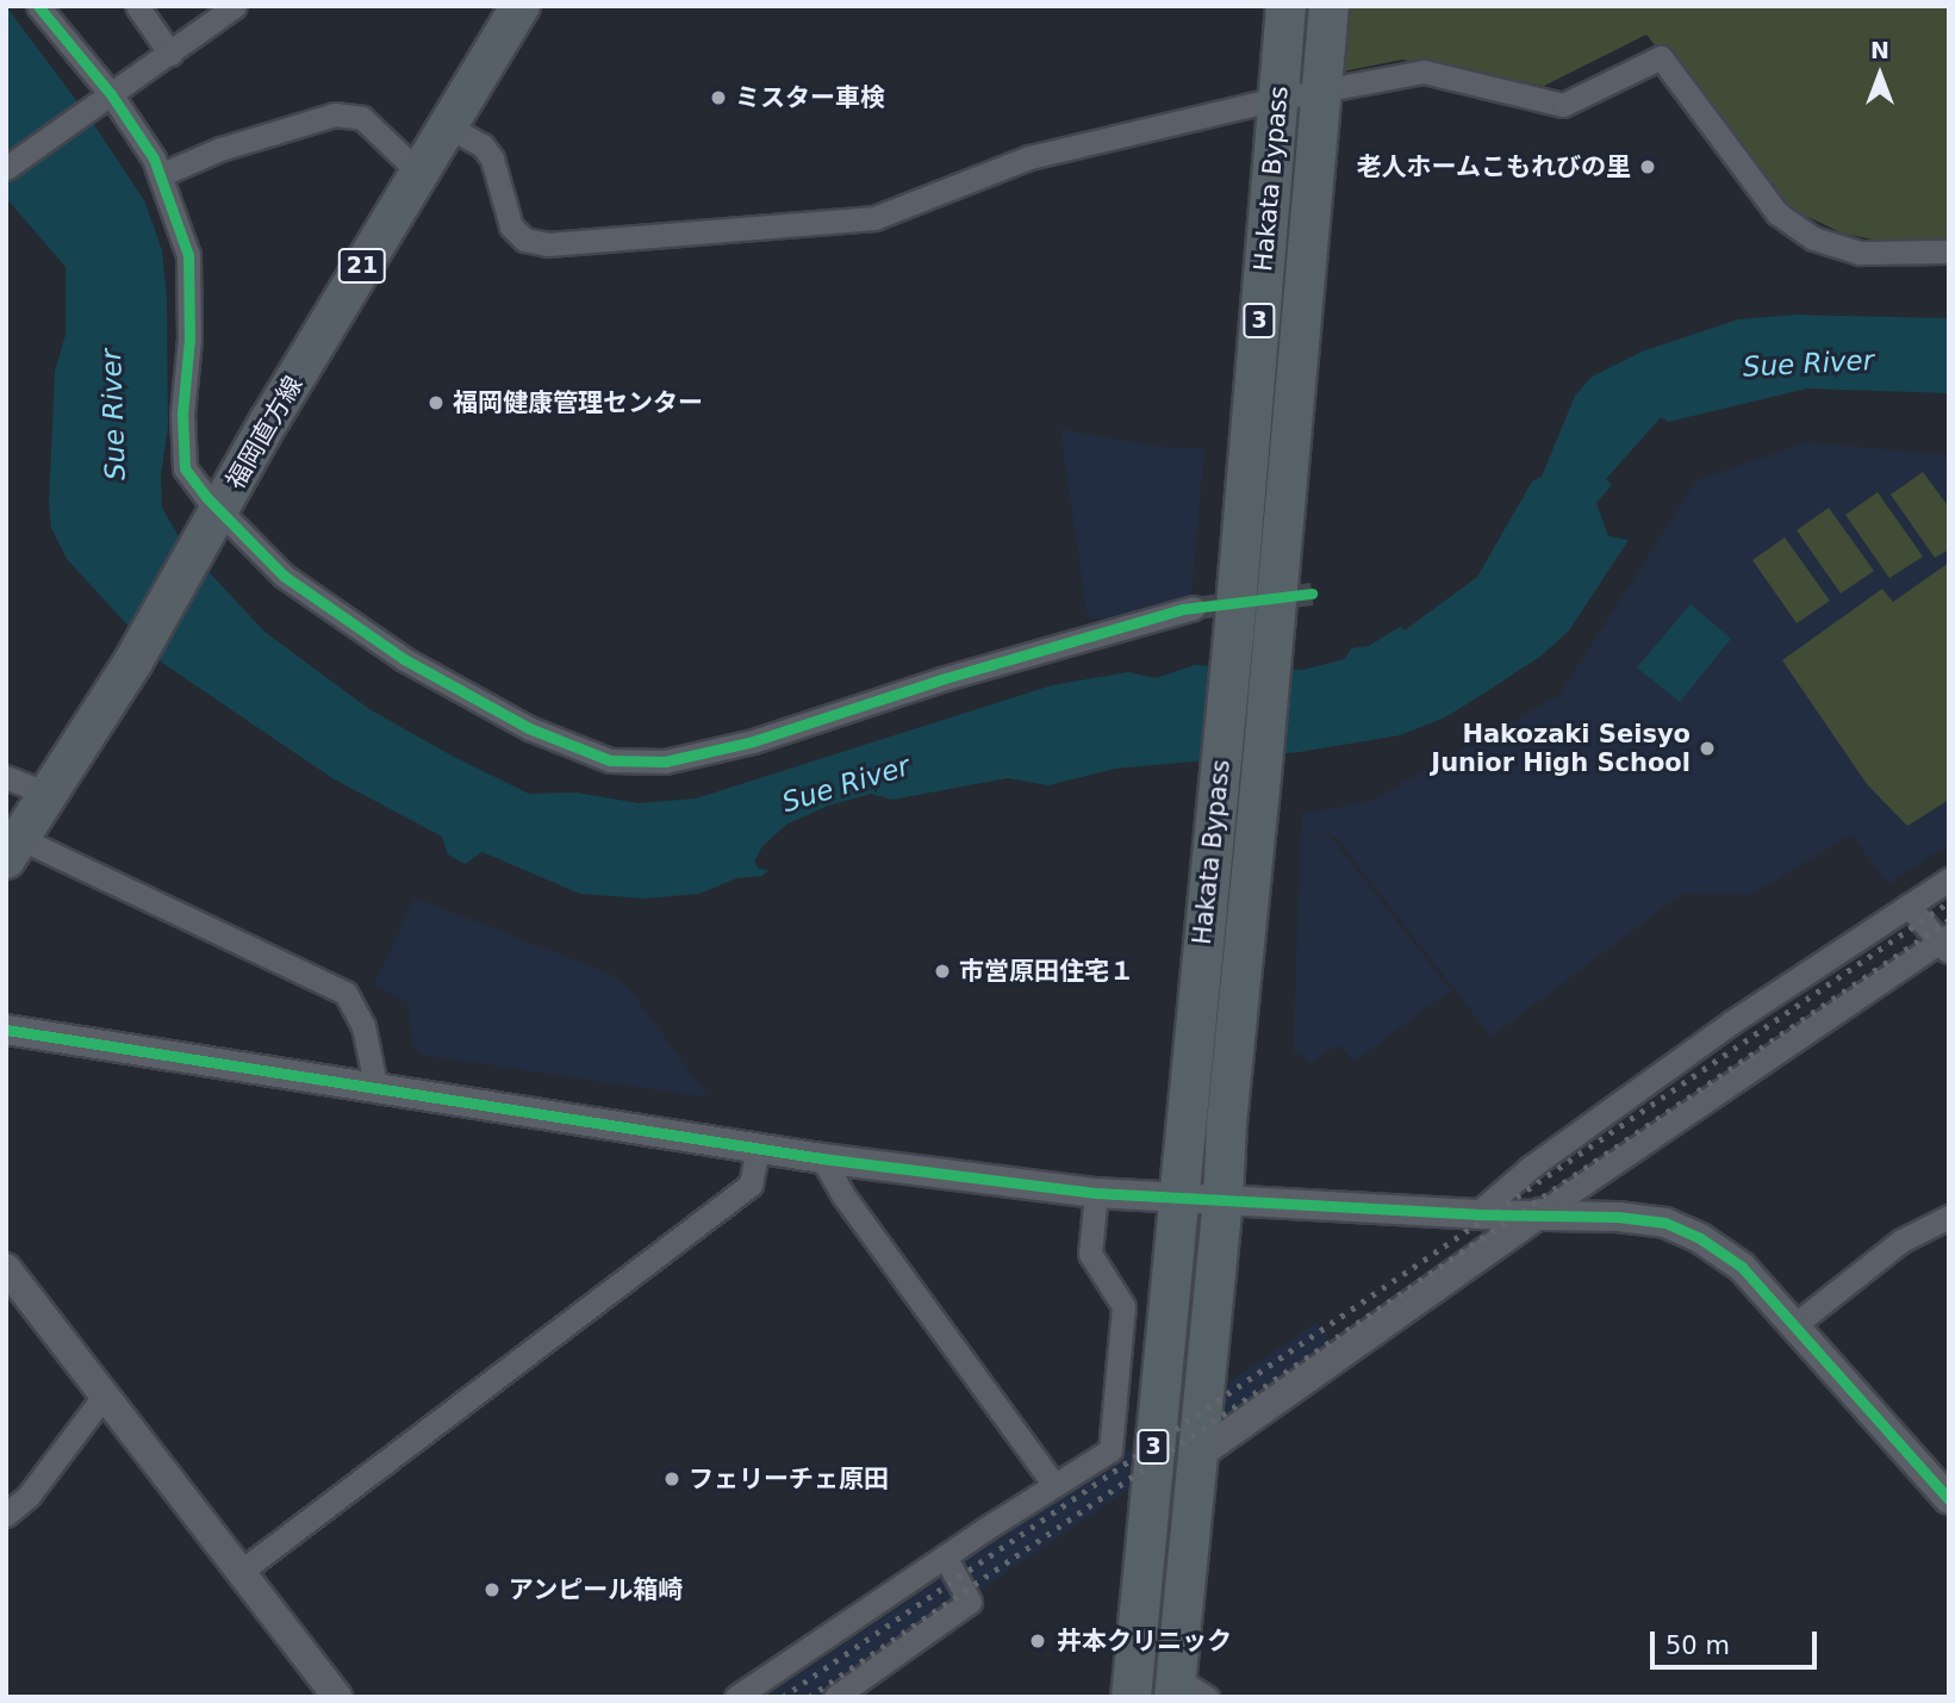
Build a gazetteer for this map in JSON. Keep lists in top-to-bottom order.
{
  "streets": {
    "highway": ["Hakata Bypass", "3"],
    "main road": ["21", "福岡直方線"]
  },
  "water": ["Sue River"],
  "places": [
    "ミスター車検",
    "老人ホームこもれびの里",
    "福岡健康管理センター",
    "Hakozaki Seisyo Junior High School",
    "市営原田住宅１",
    "フェリーチェ原田",
    "アンピール箱崎",
    "井本クリニック"
  ],
  "scale_bar": "50 m",
  "north": "top"
}
